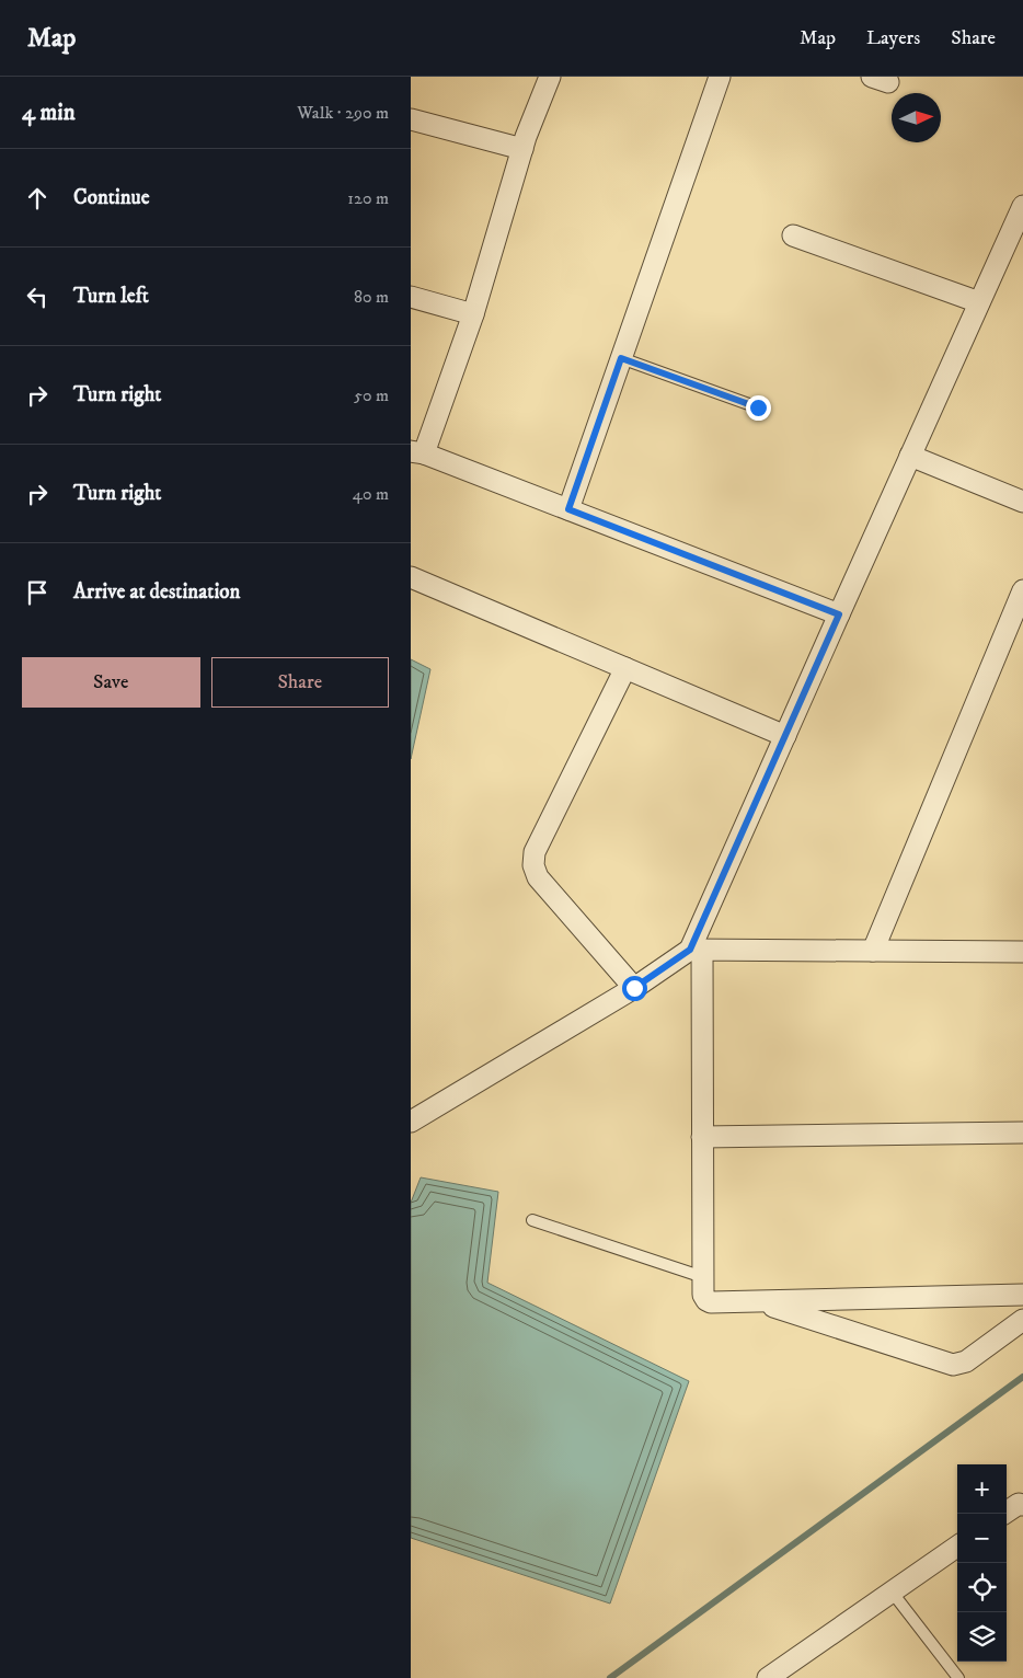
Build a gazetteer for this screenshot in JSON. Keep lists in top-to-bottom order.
{
  "north": "right",
  "page": {
    "header": "Map",
    "nav": ["Map", "Layers", "Share"],
    "heading": ["4 min", "Walk · 290 m"],
    "list": [
      ["Continue", "120 m"],
      ["Turn left", "80 m"],
      ["Turn right", "50 m"],
      ["Turn right", "40 m"],
      "Arrive at destination"
    ],
    "buttons": ["Save", "Share"],
    "map_buttons": ["+", "−"]
  }
}
